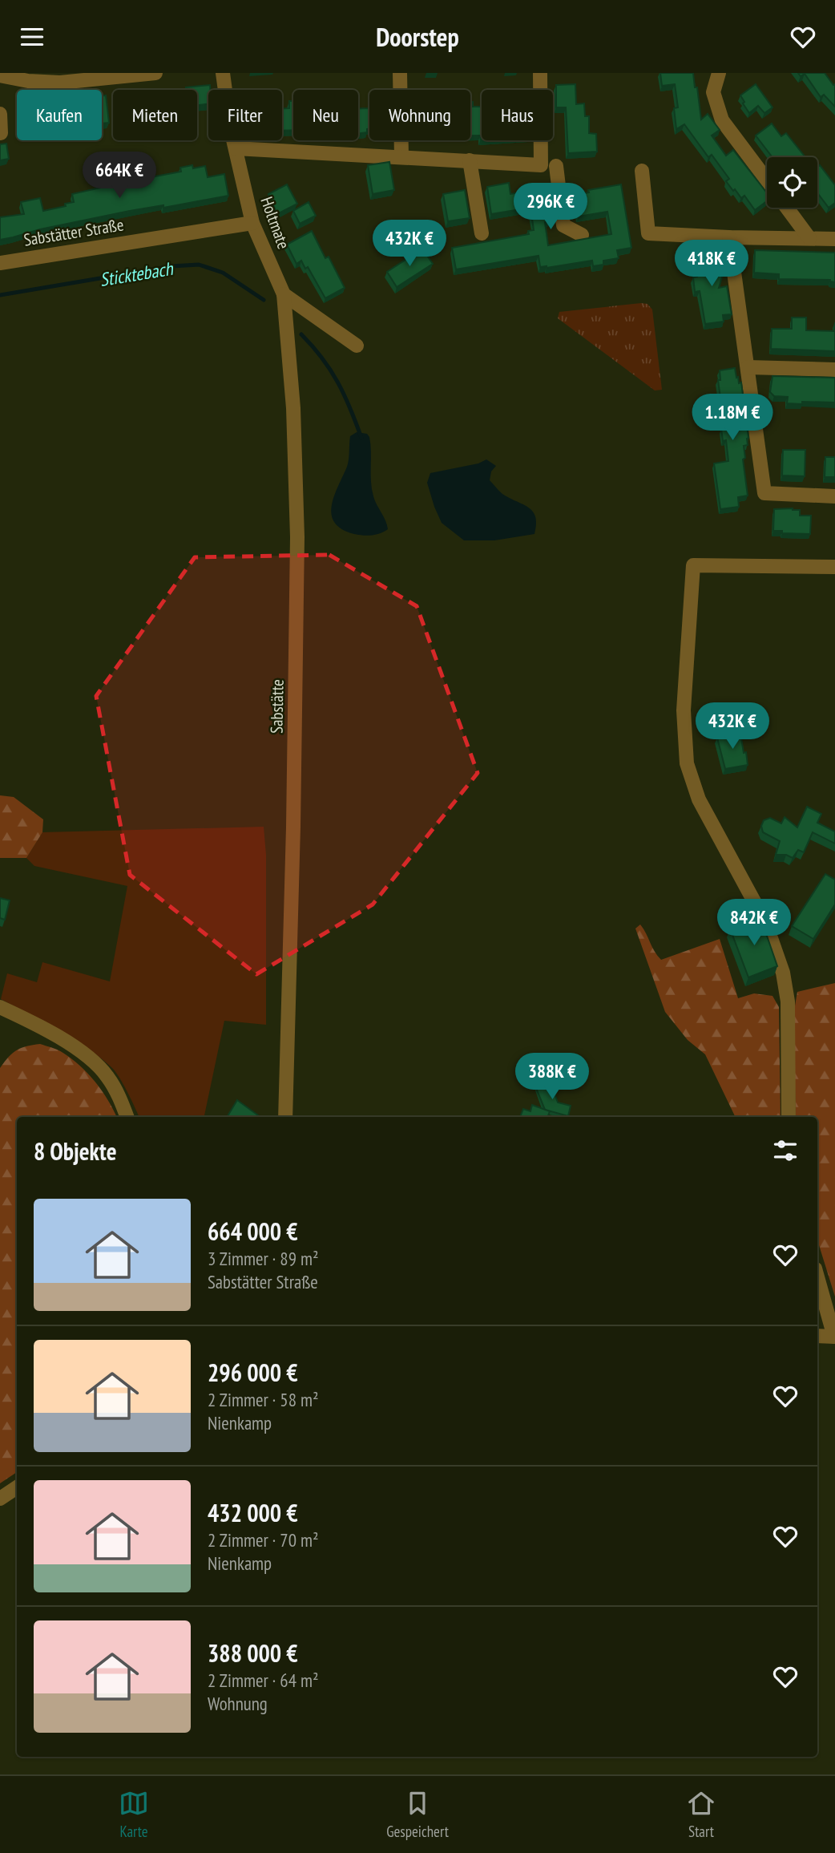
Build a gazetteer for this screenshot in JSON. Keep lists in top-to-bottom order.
{
  "streets": {
    "street": ["Holtmate", "Sabstätter Straße", "Sabstätte"]
  },
  "crossings": [
    ["Holtmate", "Sabstätter Straße"],
    ["Holtmate", "Sabstätte"]
  ],
  "water": ["Sticktebach"],
  "page": {
    "header": "Doorstep",
    "chip": [
      "Kaufen",
      "Mieten",
      "Filter",
      "Neu",
      "Wohnung",
      "Haus"
    ],
    "price": [
      "664K €",
      "296K €",
      "432K €",
      "418K €",
      "1.18M €",
      "432K €",
      "842K €",
      "388K €"
    ],
    "heading": "8 Objekte",
    "list": [
      {
        "name": "664 000 €",
        "note": "3 Zimmer · 89 m² · Sabstätter Straße"
      },
      {
        "name": "296 000 €",
        "note": "2 Zimmer · 58 m² · Nienkamp"
      },
      {
        "name": "432 000 €",
        "note": "2 Zimmer · 70 m² · Nienkamp"
      },
      {
        "name": "388 000 €",
        "note": "2 Zimmer · 64 m² · Wohnung"
      }
    ],
    "tabs": ["Karte", "Gespeichert", "Start"]
  }
}
